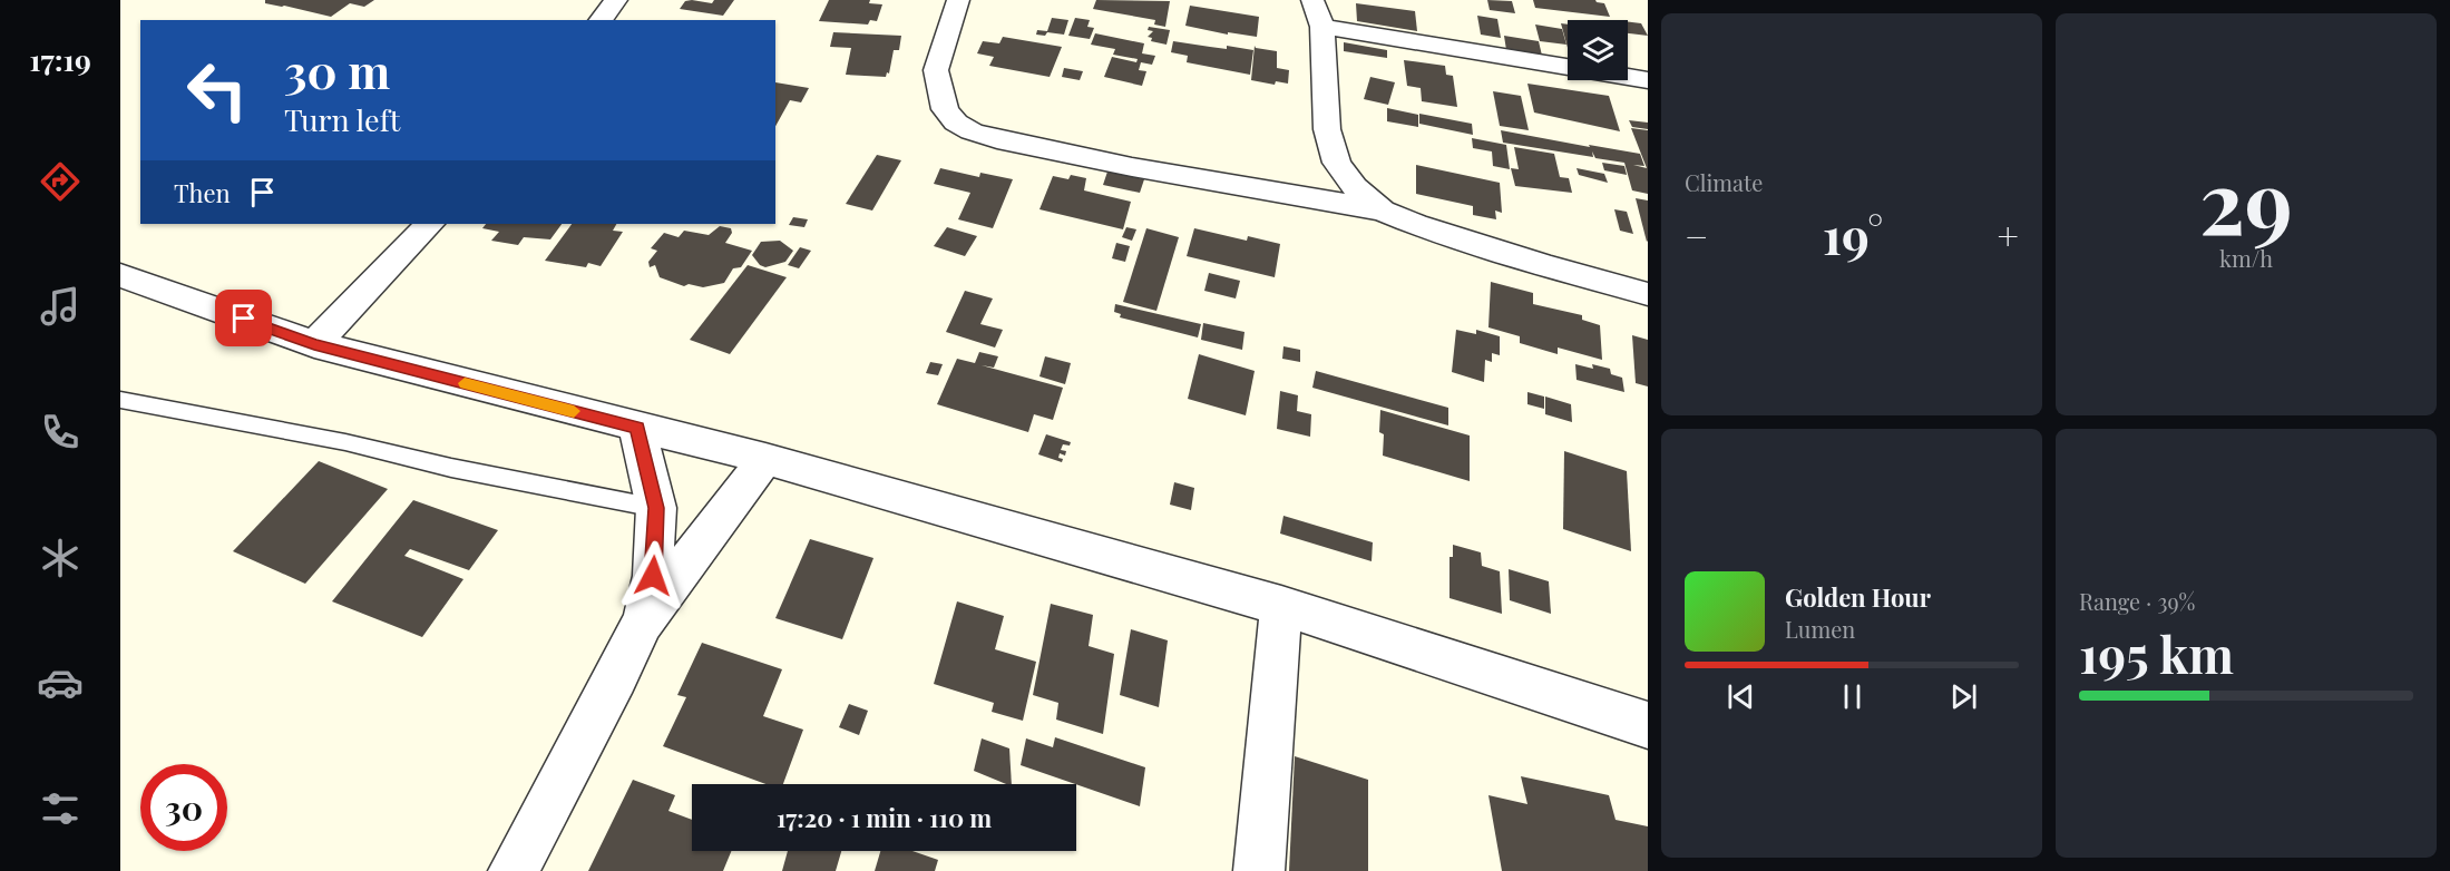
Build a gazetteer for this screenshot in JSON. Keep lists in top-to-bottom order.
{
  "page": {
    "tabs": "17:19",
    "tile": [
      "Climate",
      ["29", "km/h"],
      ["Range · 39%", "195 km"]
    ],
    "turn": ["30 m", "Turn left"],
    "then": "Then",
    "heat": ["−", "19°", "+"],
    "song": ["Golden Hour", "Lumen"],
    "limit": "30",
    "trip": "17:20 · 1 min · 110 m"
  }
}
